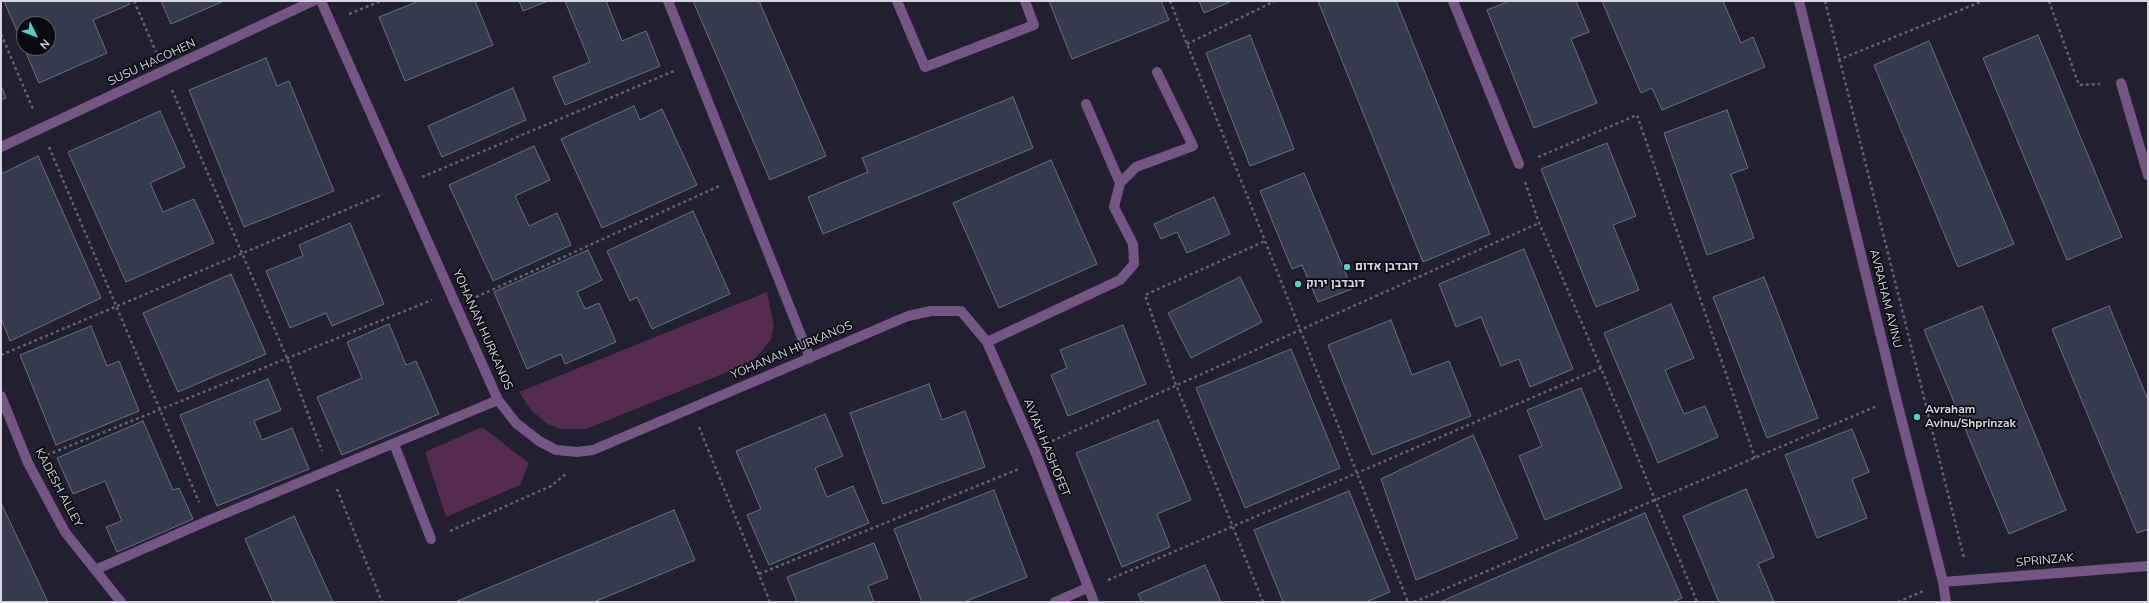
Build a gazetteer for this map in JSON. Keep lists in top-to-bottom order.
{
  "streets": {
    "street": [
      "SUSU HACOHEN",
      "AVRAHAM AVINU",
      "YOHANAN HURKANOS",
      "AVIAH HASHOFET",
      "KADESH ALLEY",
      "SPRINZAK"
    ]
  },
  "crossings": [
    ["AVRAHAM AVINU", "SPRINZAK"],
    ["YOHANAN HURKANOS", "AVIAH HASHOFET"]
  ],
  "places": ["דובדבן אדום", "דובדבן ירוק", "Avraham Avinu/Shprinzak"],
  "north": "bottom right"
}
